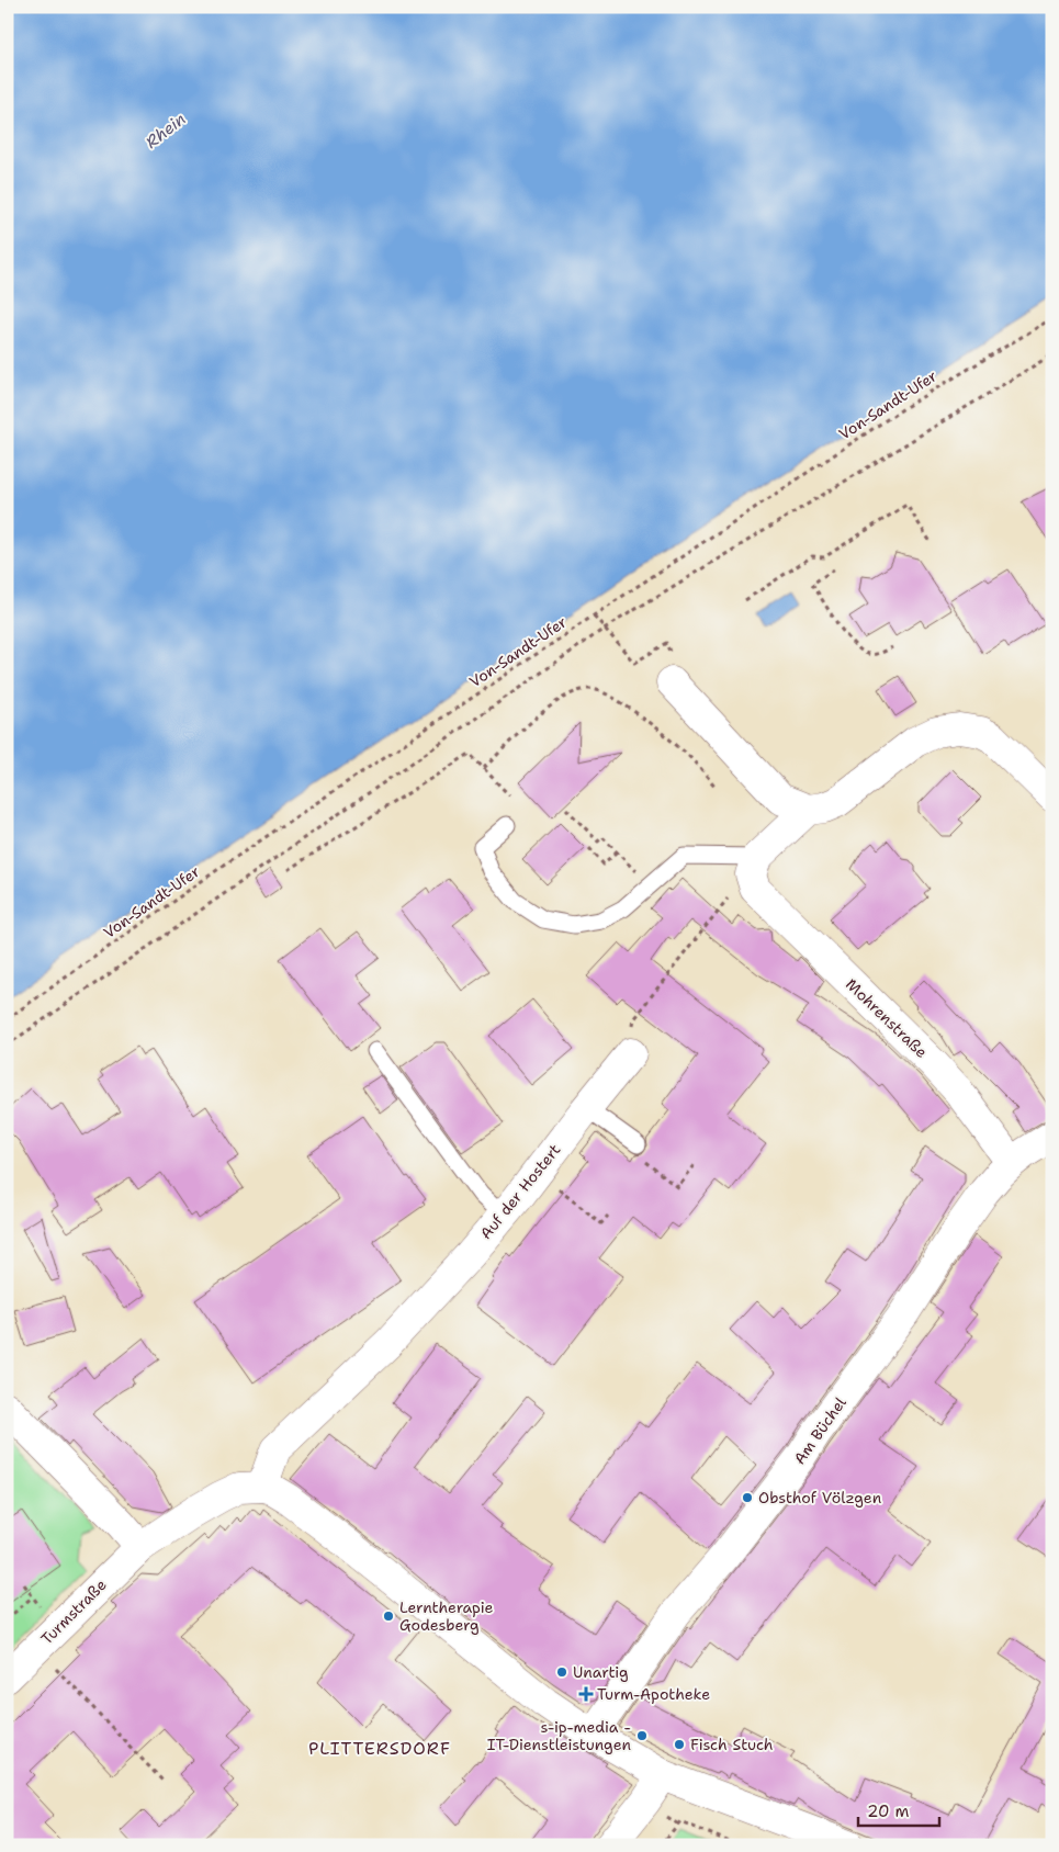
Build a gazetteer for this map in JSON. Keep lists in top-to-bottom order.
{
  "streets": {
    "street": [
      "Mohrenstraße",
      "Auf der Hostert",
      "Am Büchel",
      "Turmstraße"
    ],
    "path": ["Von-Sandt-Ufer"]
  },
  "crossings": [
    ["Mohrenstraße", "Am Büchel"],
    ["Auf der Hostert", "Turmstraße"]
  ],
  "districts": ["PLITTERSDORF"],
  "water": ["Rhein"],
  "places": {
    "other": [
      "Obsthof Völzgen",
      "Lerntherapie Godesberg",
      "Unartig",
      "s-ip-media - IT-Dienstleistungen",
      "Fisch Stuch"
    ],
    "health": ["Turm-Apotheke"]
  },
  "scale_bar": "20 m"
}
